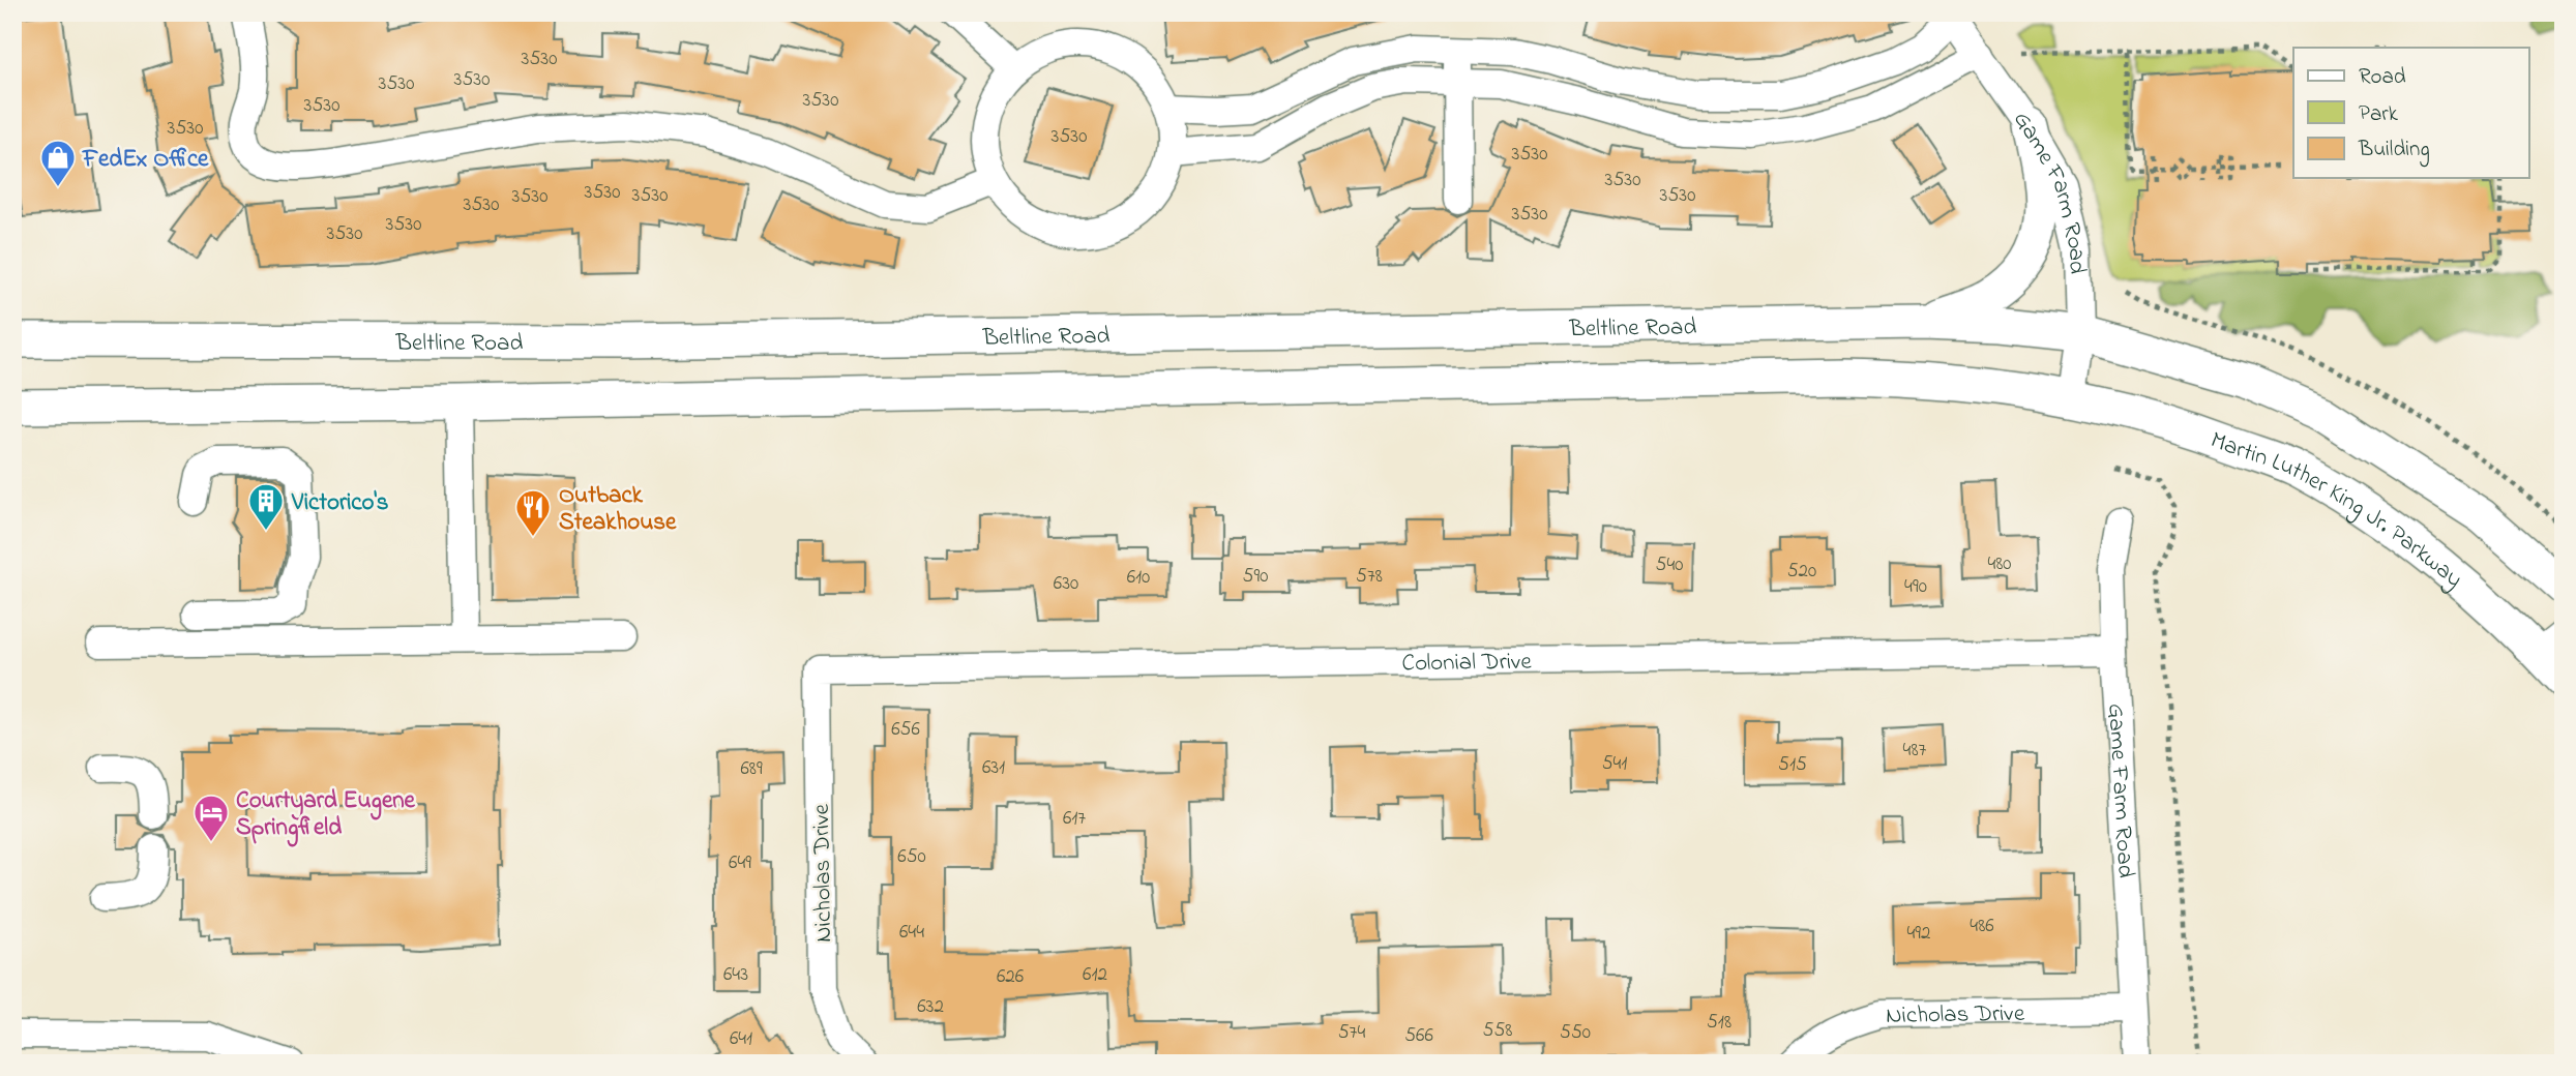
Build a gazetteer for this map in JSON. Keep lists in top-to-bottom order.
{
  "streets": {
    "main road": ["Beltline Road", "Martin Luther King Jr. Parkway"],
    "street": ["Game Farm Road", "Colonial Drive", "Nicholas Drive"]
  },
  "crossings": [
    ["Game Farm Road", "Beltline Road"],
    ["Game Farm Road", "Martin Luther King Jr. Parkway"],
    ["Game Farm Road", "Colonial Drive"],
    ["Game Farm Road", "Nicholas Drive"],
    ["Colonial Drive", "Nicholas Drive"]
  ],
  "places": {
    "shop": ["FedEx Office"],
    "building": ["Victorico's"],
    "restaurant": ["Outback Steakhouse"],
    "hotel": ["Courtyard Eugene Springfield"]
  },
  "house_numbers": [
    "3530",
    "3530",
    "3530",
    "3530",
    "3530",
    "3530",
    "3530",
    "3530",
    "3530",
    "3530",
    "3530",
    "3530",
    "3530",
    "3530",
    "3530",
    "3530",
    "3530",
    "480",
    "540",
    "520",
    "590",
    "578",
    "610",
    "630",
    "490",
    "656",
    "487",
    "541",
    "515",
    "631",
    "689",
    "617",
    "650",
    "649",
    "486",
    "644",
    "492",
    "643",
    "612",
    "626",
    "632",
    "518",
    "558",
    "574",
    "550",
    "566",
    "641"
  ],
  "legend": ["Road", "Park", "Building"]
}
